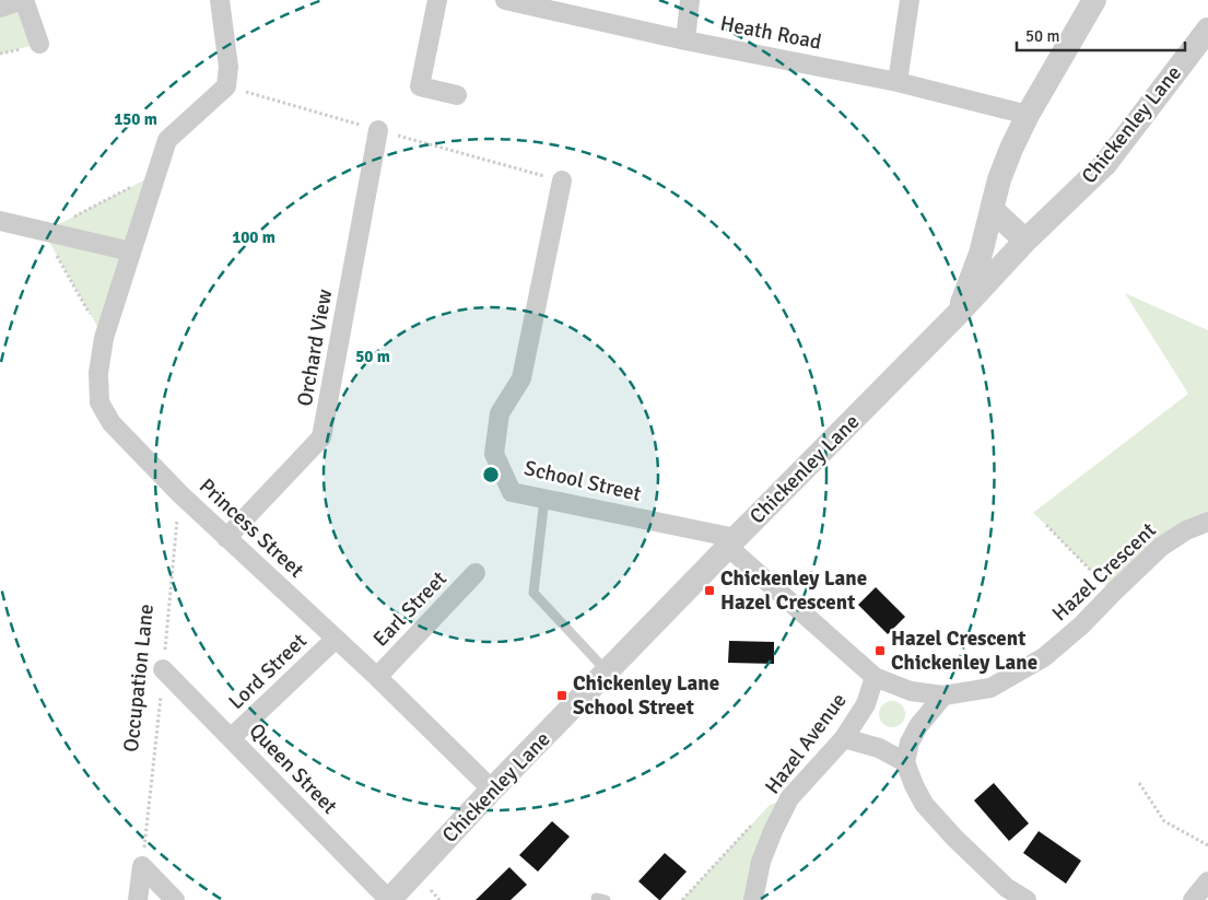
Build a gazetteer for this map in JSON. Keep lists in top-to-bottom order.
{
  "streets": {
    "street": [
      "Heath Road",
      "Chickenley Lane",
      "Orchard View",
      "School Street",
      "Princess Street",
      "Hazel Crescent",
      "Earl Street",
      "Lord Street",
      "Hazel Avenue",
      "Queen Street"
    ],
    "path": ["Occupation Lane"]
  },
  "crossings": [
    ["Chickenley Lane", "School Street"],
    ["Chickenley Lane", "Princess Street"],
    ["Chickenley Lane", "Hazel Crescent"],
    ["Chickenley Lane", "Queen Street"],
    ["Orchard View", "Princess Street"],
    ["School Street", "Hazel Crescent"],
    ["Princess Street", "Earl Street"],
    ["Princess Street", "Lord Street"],
    ["Princess Street", "Occupation Lane"],
    ["Hazel Crescent", "Hazel Avenue"],
    ["Lord Street", "Queen Street"],
    ["Occupation Lane", "Queen Street"]
  ],
  "places": {
    "transit": ["Chickenley Lane Hazel Crescent", "Hazel Crescent Chickenley Lane", "Chickenley Lane School Street"]
  },
  "scale_bar": "50 m",
  "rings": ["150 m", "100 m", "50 m"]
}
